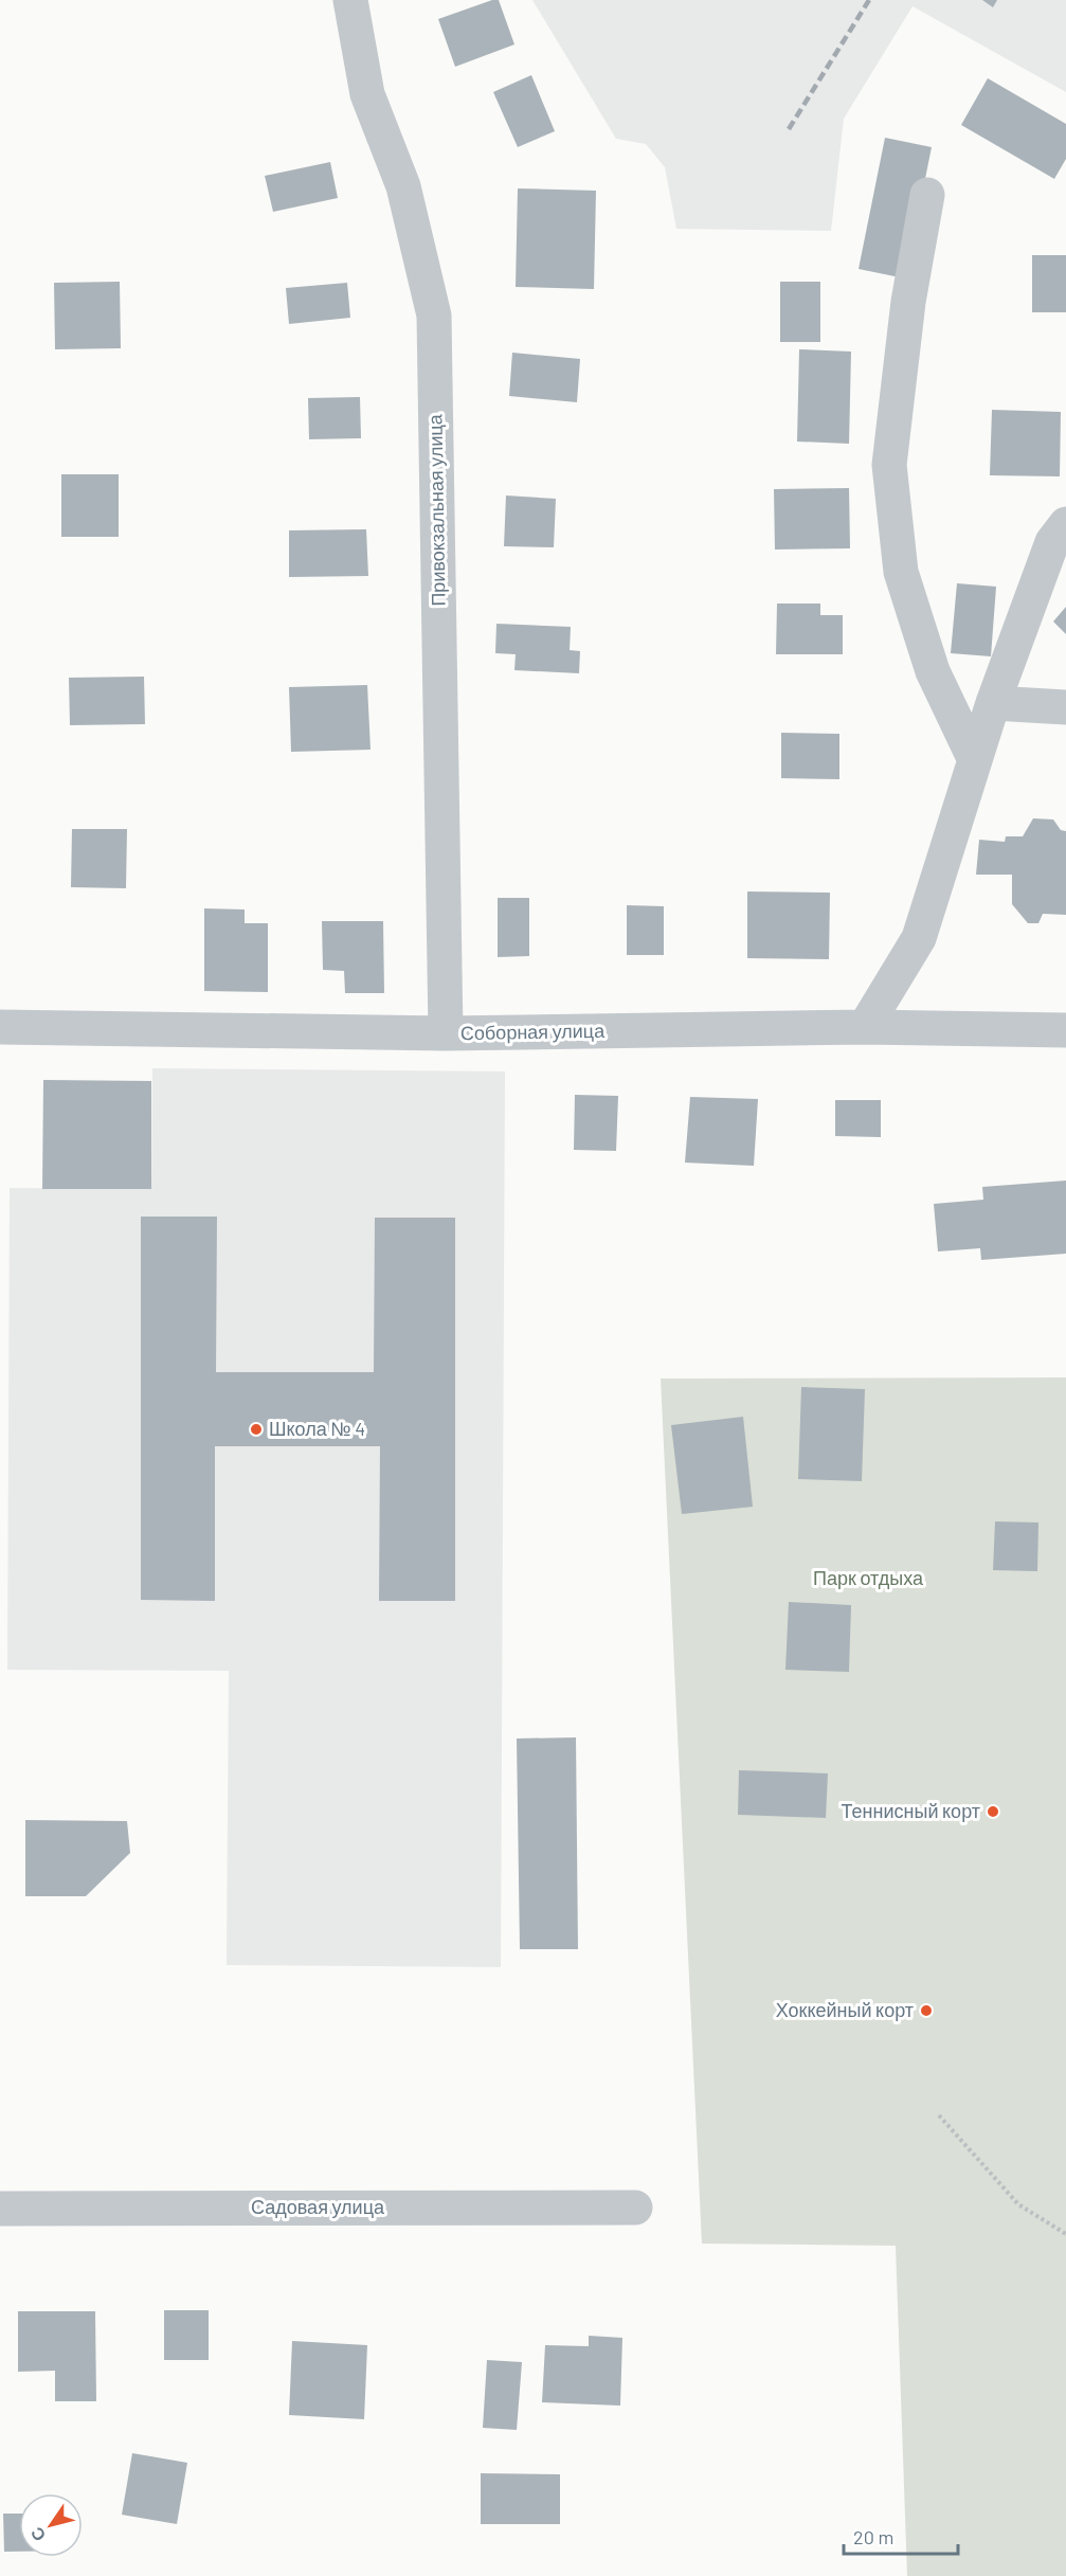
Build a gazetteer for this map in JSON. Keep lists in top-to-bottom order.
{
  "streets": {
    "street": ["Привокзальная улица", "Соборная улица", "Садовая улица"]
  },
  "crossings": [
    ["Привокзальная улица", "Соборная улица"]
  ],
  "parks": ["Парк отдыха"],
  "places": ["Школа № 4", "Теннисный корт", "Хоккейный корт"],
  "scale_bar": "20 m",
  "north": "bottom left"
}
